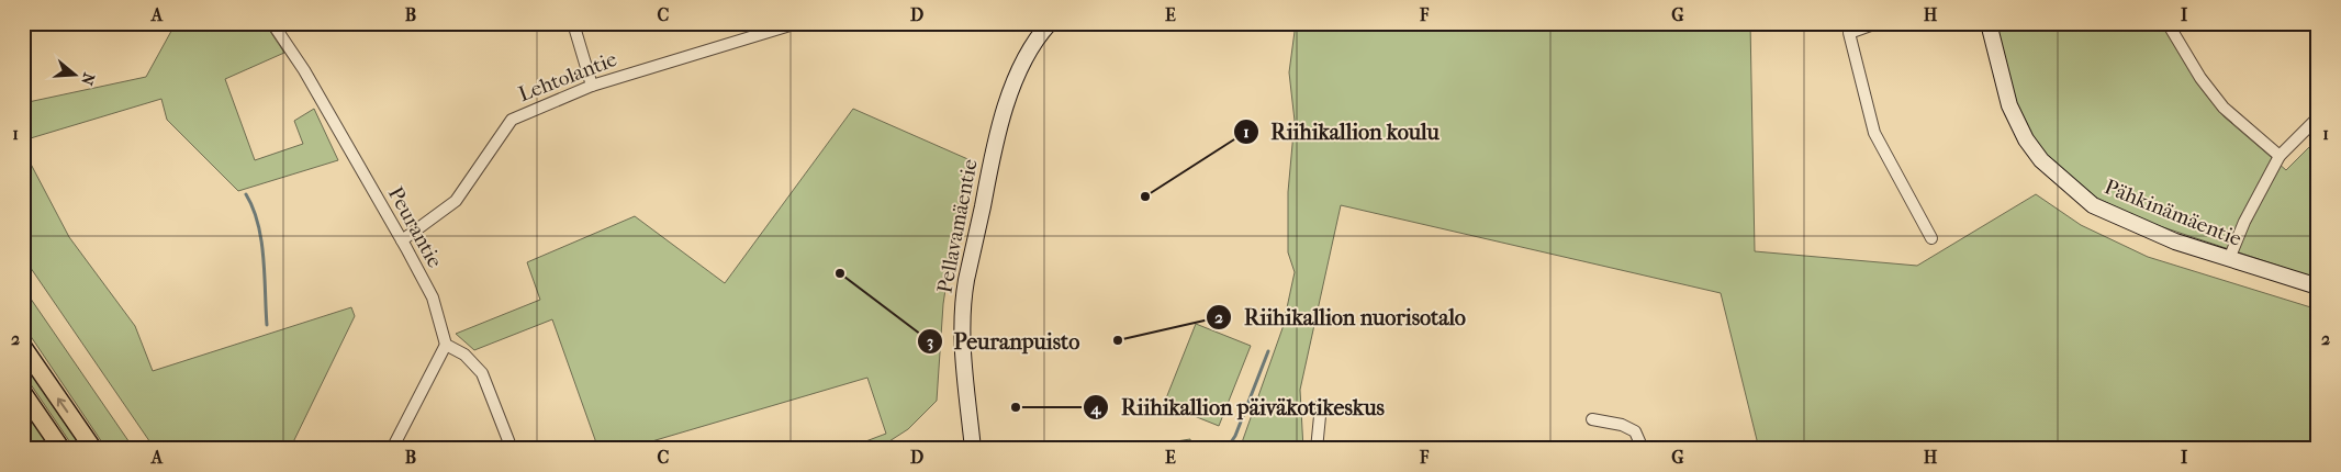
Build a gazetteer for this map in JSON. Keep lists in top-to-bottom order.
{
  "streets": {
    "street": [
      "Lehtolantie",
      "Pähkinämäentie",
      "Pellavamäentie",
      "Peurantie"
    ]
  },
  "crossings": [
    ["Lehtolantie", "Peurantie"]
  ],
  "places": [
    "Riihikallion koulu",
    "Peuranpuisto",
    "Riihikallion nuorisotalo",
    "Riihikallion päiväkotikeskus"
  ],
  "north": "right",
  "grid": {
    "columns": [
      "A",
      "B",
      "C",
      "D",
      "E",
      "F",
      "G",
      "H",
      "I"
    ],
    "rows": ["1", "2"]
  }
}
